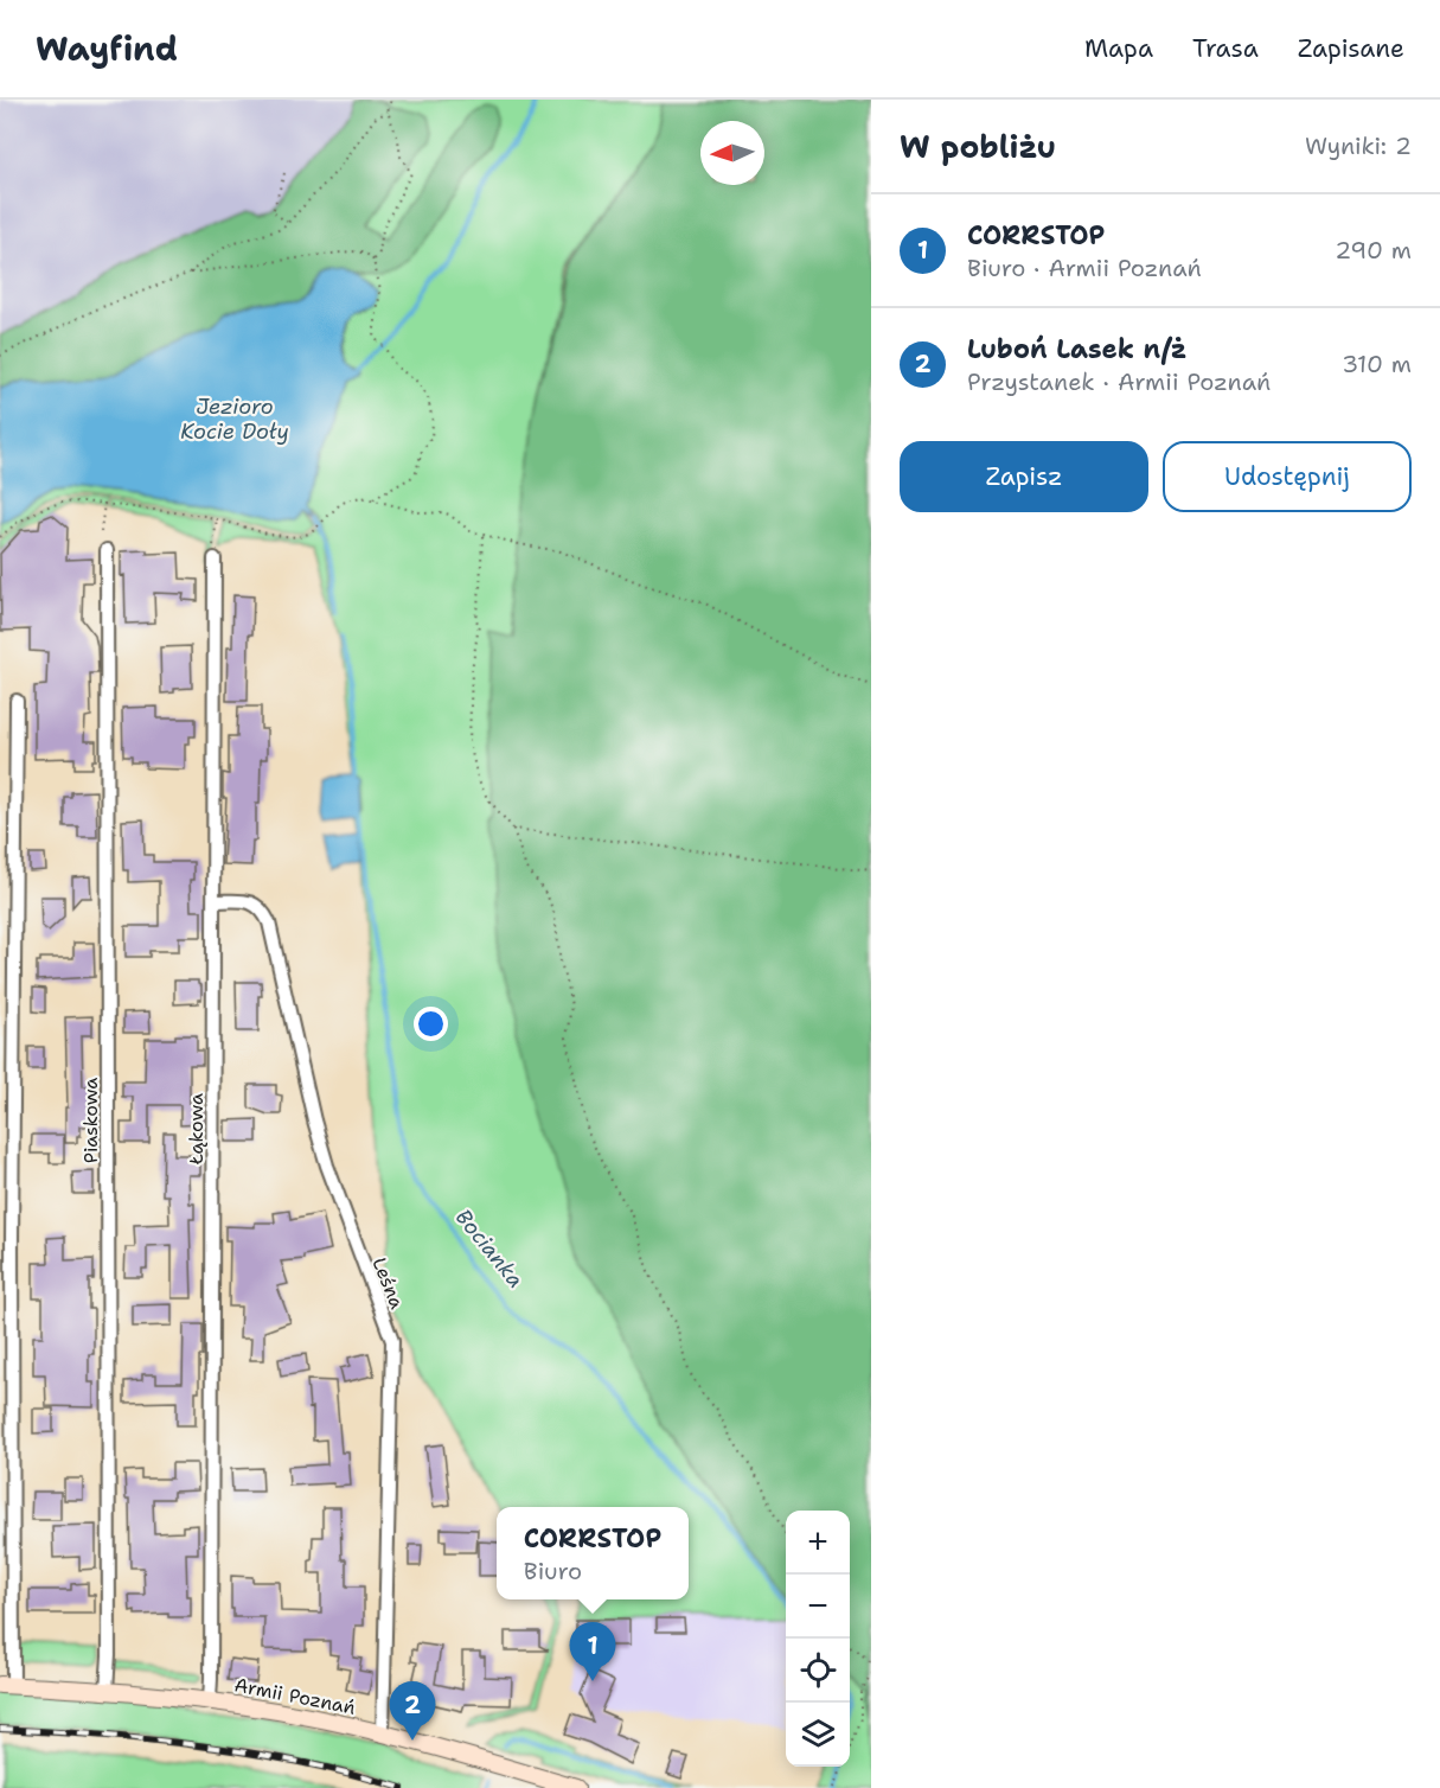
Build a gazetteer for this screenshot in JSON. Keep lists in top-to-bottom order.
{
  "streets": {
    "main road": ["Armii Poznań"],
    "street": ["Piaskowa", "Łąkowa", "Leśna"]
  },
  "crossings": [
    ["Piaskowa", "Armii Poznań"],
    ["Łąkowa", "Leśna"],
    ["Łąkowa", "Armii Poznań"],
    ["Leśna", "Armii Poznań"]
  ],
  "water": ["Jezioro Kocie Doły", "Bocianka"],
  "north": "left",
  "page": {
    "header": "Wayfind",
    "nav": ["Mapa", "Trasa", "Zapisane"],
    "heading": ["W pobliżu", "Wyniki: 2"],
    "list": [
      {
        "mark": "1",
        "name": "CORRSTOP",
        "note": "Biuro · Armii Poznań",
        "value": "290 m"
      },
      {
        "mark": "2",
        "name": "Luboń Lasek n/ż",
        "note": "Przystanek · Armii Poznań",
        "value": "310 m"
      }
    ],
    "buttons": ["Zapisz", "Udostępnij"],
    "popup": ["CORRSTOP", "Biuro"],
    "map_buttons": ["+", "−"],
    "pins": ["1", "2"]
  }
}
